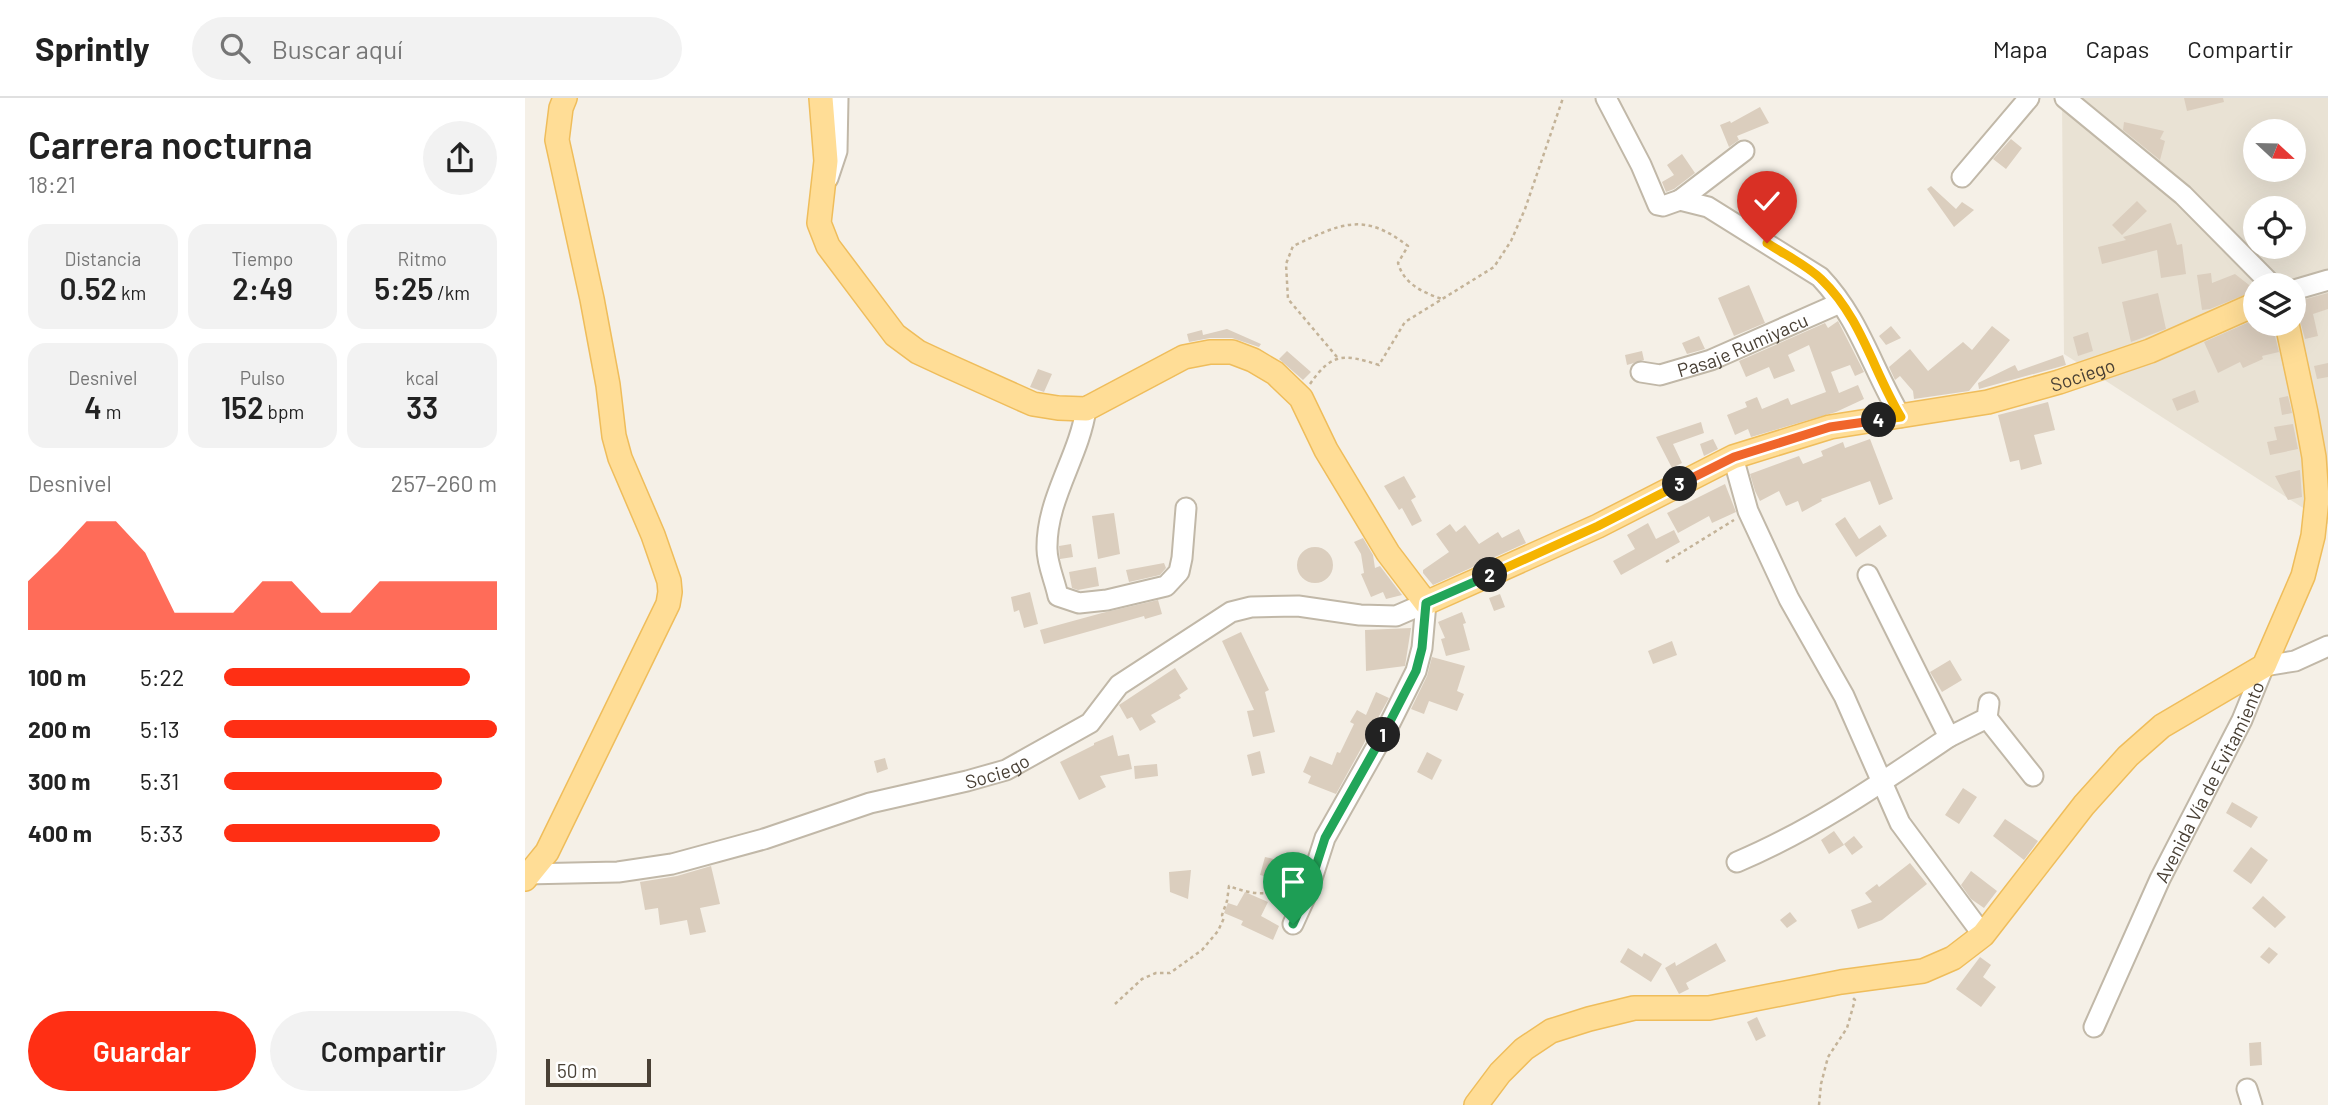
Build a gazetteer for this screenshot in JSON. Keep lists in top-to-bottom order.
{
  "streets": {
    "main road": ["Sociego", "Avenida Vía de Evitamiento"],
    "street": ["Pasaje Rumiyacu"]
  },
  "scale_bar": "50 m",
  "north": "right",
  "page": {
    "header": "Sprintly",
    "search": "Buscar aquí",
    "nav": ["Mapa", "Capas", "Compartir"],
    "heading": ["Carrera nocturna", "18:21"],
    "stats": [
      ["Distancia", "0.52 km"],
      ["Tiempo", "2:49"],
      ["Ritmo", "5:25 /km"],
      ["Desnivel", "4 m"],
      ["Pulso", "152 bpm"],
      ["kcal", "33"]
    ],
    "pins": [
      "4",
      "3",
      "2",
      "1"
    ],
    "chart": ["Desnivel", "257–260 m"],
    "list": [
      {
        "name": "100 m",
        "note": "5:22"
      },
      {
        "name": "200 m",
        "note": "5:13"
      },
      {
        "name": "300 m",
        "note": "5:31"
      },
      {
        "name": "400 m",
        "note": "5:33"
      }
    ],
    "buttons": ["Guardar", "Compartir"],
    "scale": "50 m"
  }
}
